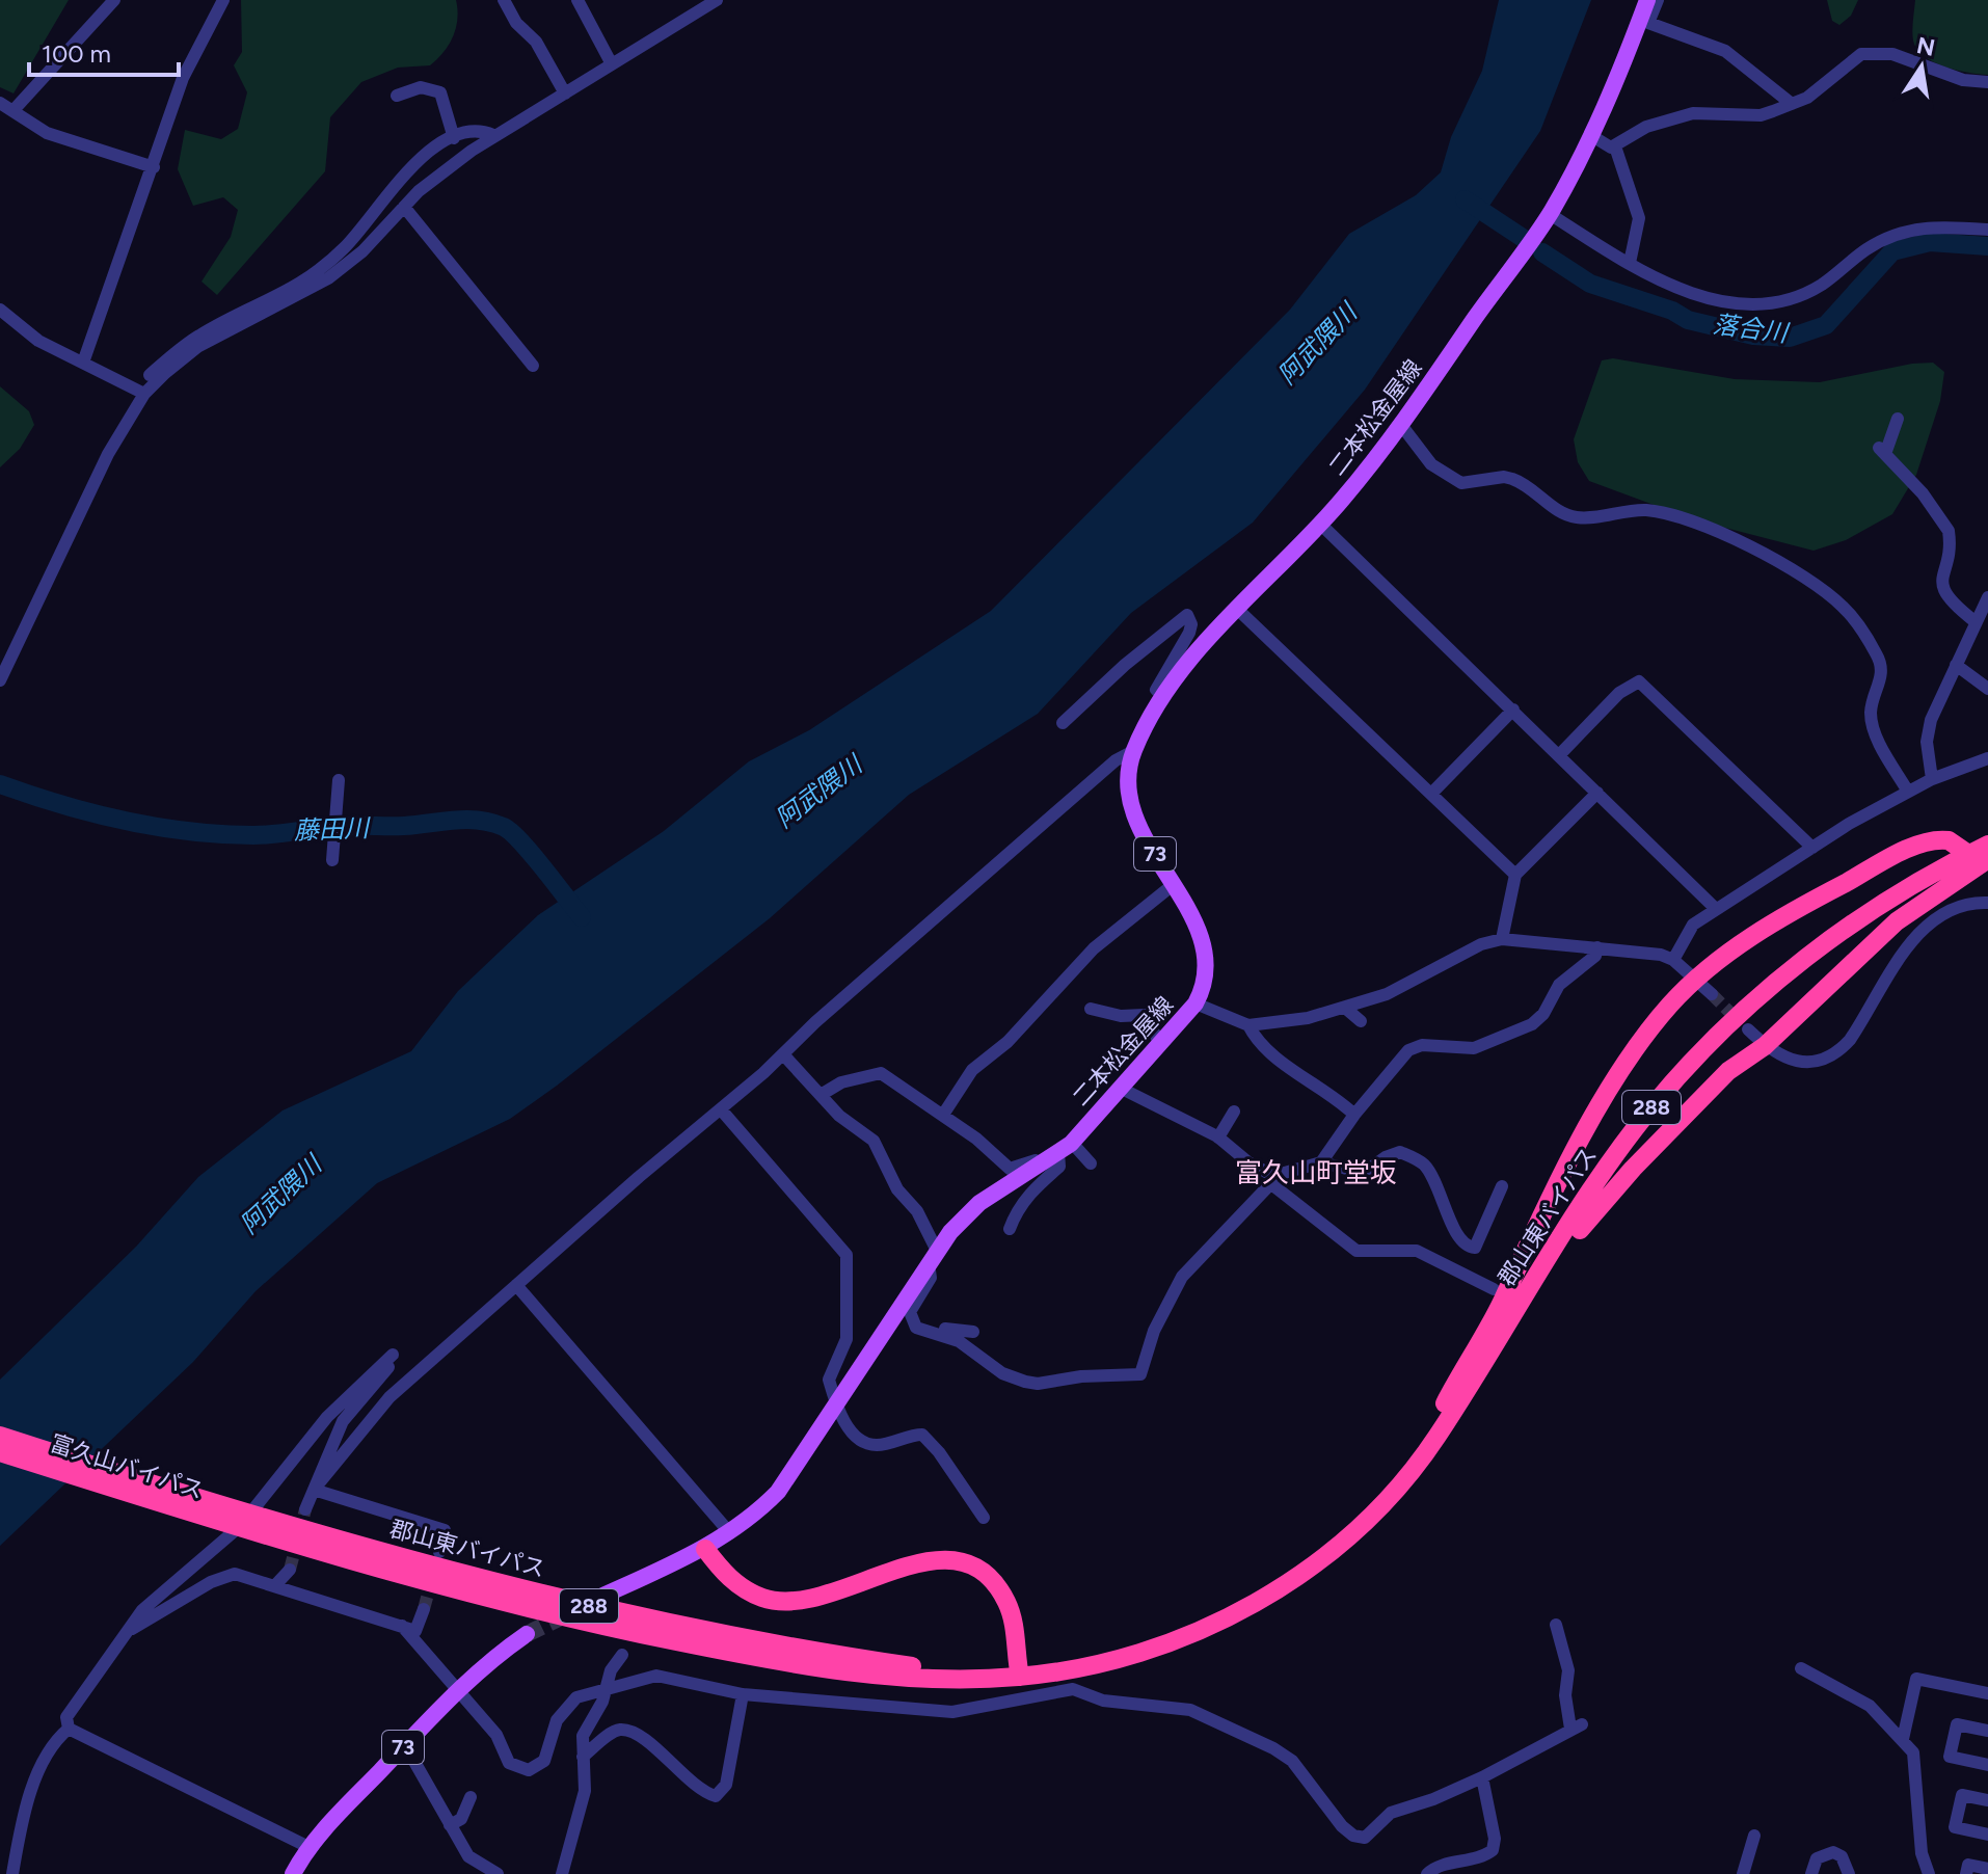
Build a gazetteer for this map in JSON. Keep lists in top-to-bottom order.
{
  "streets": {
    "highway": ["288", "郡山東バイパス", "富久山バイパス"],
    "main road": ["二本松金屋線", "73"]
  },
  "crossings": [
    ["288", "富久山バイパス"],
    ["郡山東バイパス", "富久山バイパス"]
  ],
  "districts": ["富久山町堂坂"],
  "water": ["落合川", "阿武隈川", "藤田川"],
  "scale_bar": "100 m",
  "north": "top"
}
